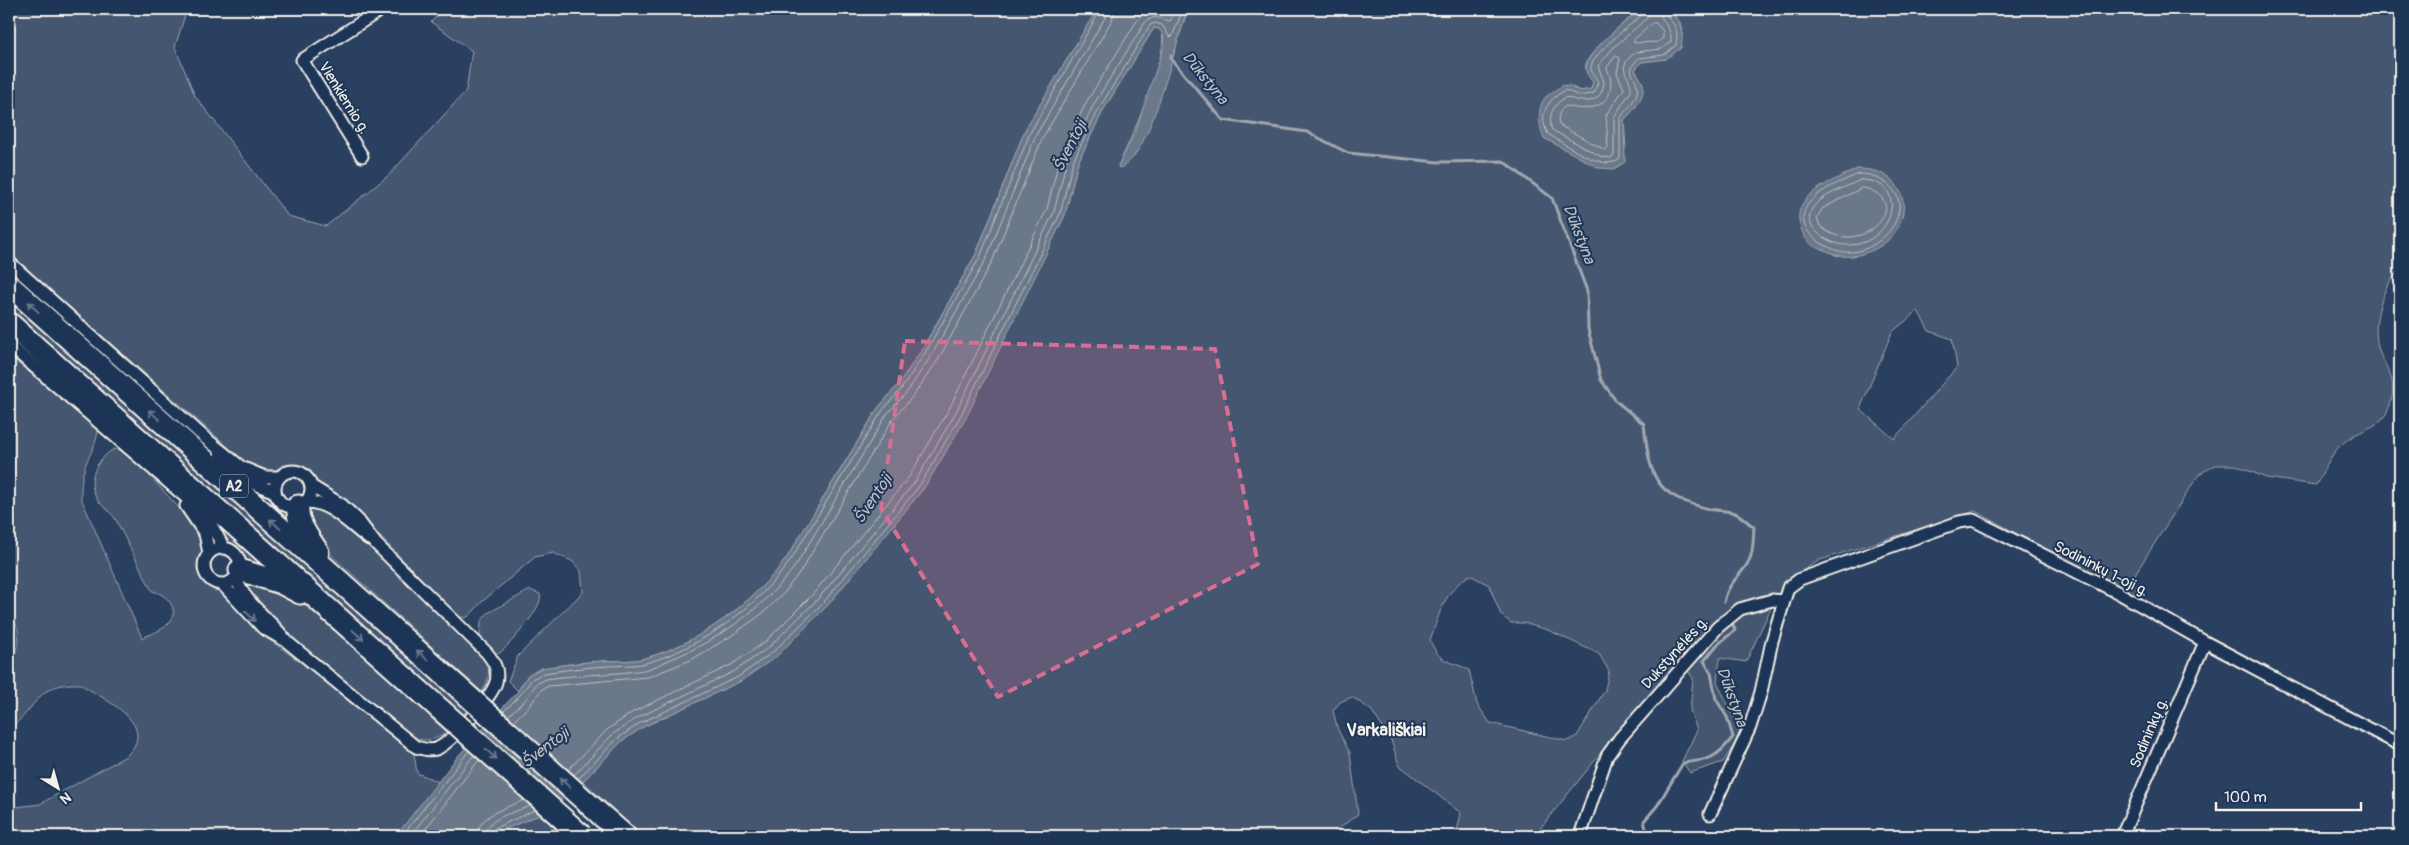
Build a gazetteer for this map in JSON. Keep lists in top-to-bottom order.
{
  "streets": {
    "highway": ["A2"],
    "street": [
      "Vienkiemio g.",
      "Sodininkų 1-oji g.",
      "Dukstynėlės g.",
      "Sodininkų g."
    ]
  },
  "crossings": [
    ["Sodininkų 1-oji g.", "Dukstynėlės g."],
    ["Sodininkų 1-oji g.", "Sodininkų g."]
  ],
  "districts": ["Varkališkiai"],
  "water": ["Dūkstyna", "Šventoji"],
  "scale_bar": "100 m",
  "north": "bottom right"
}
